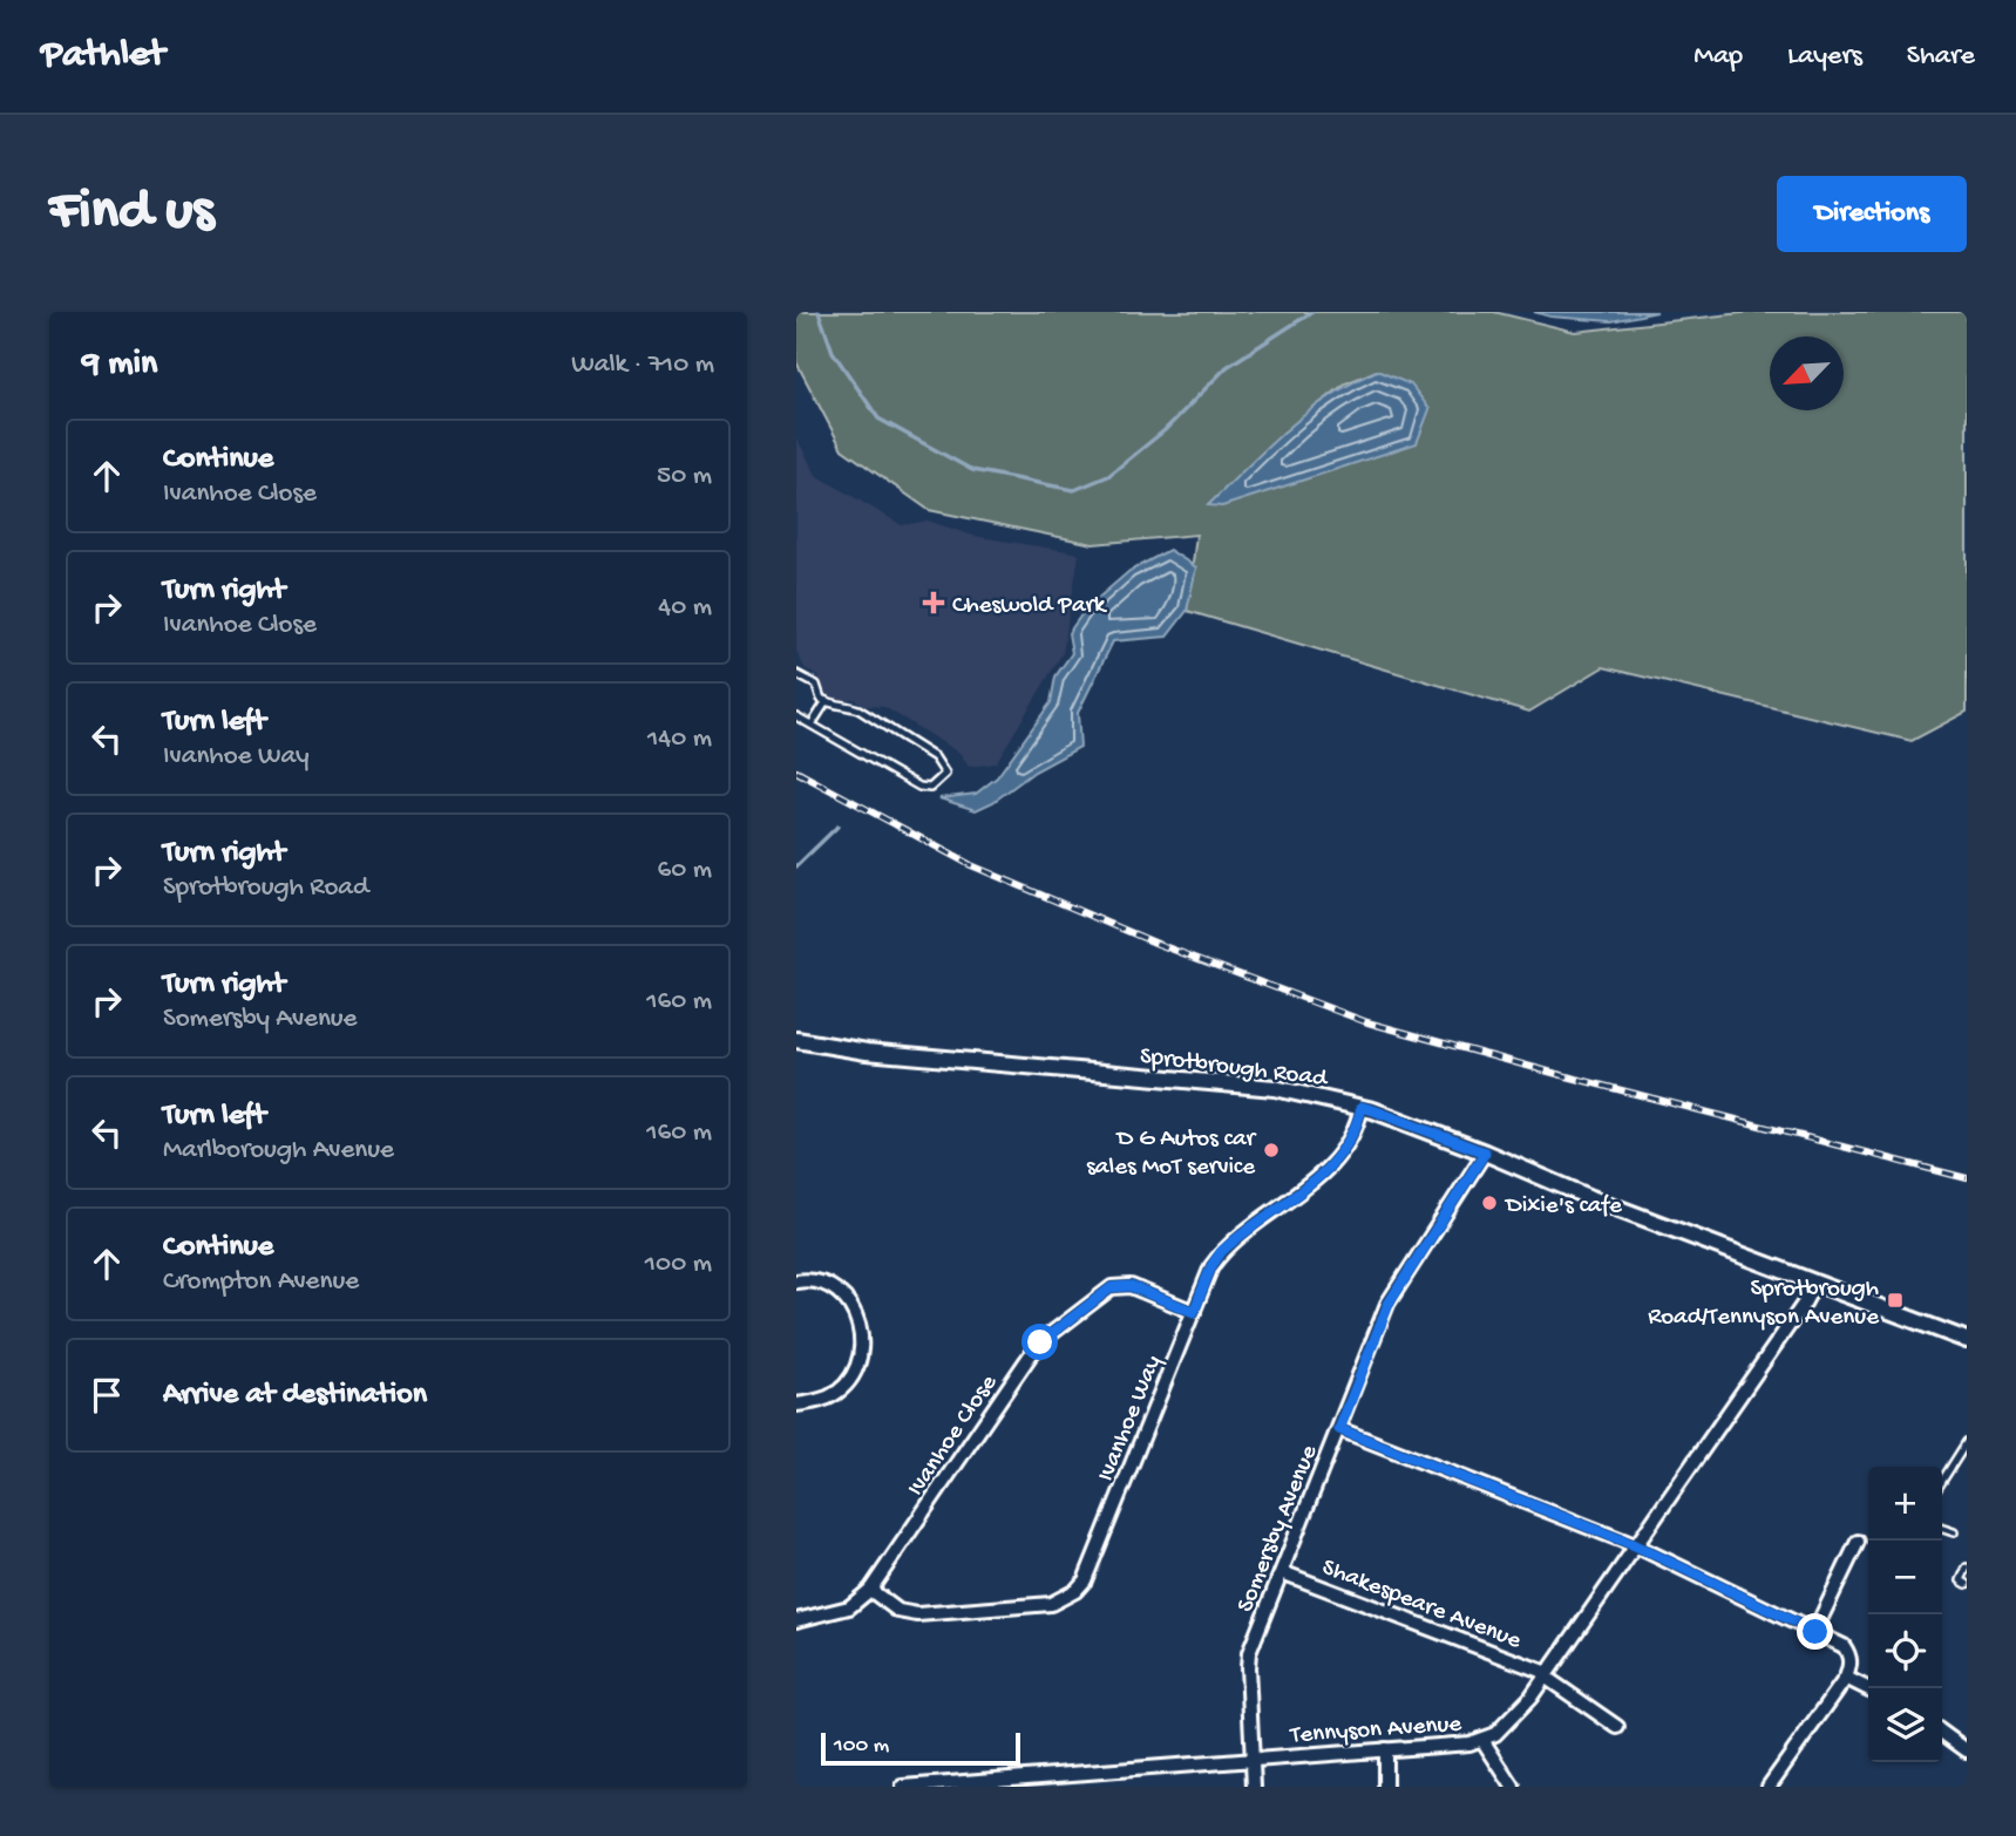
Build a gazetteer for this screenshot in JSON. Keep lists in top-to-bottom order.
{
  "streets": {
    "street": [
      "Sprotbrough Road",
      "Ivanhoe Way",
      "Ivanhoe Close",
      "Somersby Avenue",
      "Shakespeare Avenue",
      "Tennyson Avenue"
    ]
  },
  "crossings": [
    ["Sprotbrough Road", "Ivanhoe Way"],
    ["Sprotbrough Road", "Somersby Avenue"],
    ["Sprotbrough Road", "Tennyson Avenue"],
    ["Ivanhoe Way", "Ivanhoe Close"],
    ["Somersby Avenue", "Shakespeare Avenue"],
    ["Somersby Avenue", "Tennyson Avenue"],
    ["Shakespeare Avenue", "Tennyson Avenue"]
  ],
  "places": {
    "health": ["Cheswold Park"],
    "other": ["D G Autos car sales MoT service", "Dixie's cafe"],
    "transit": ["Sprotbrough Road/Tennyson Avenue"]
  },
  "scale_bar": "100 m",
  "north": "bottom left",
  "page": {
    "header": "Pathlet",
    "nav": ["Map", "Layers", "Share"],
    "buttons": "Directions",
    "title": "Find us",
    "heading": ["9 min", "Walk · 710 m"],
    "list": [
      ["Continue", "Ivanhoe Close", "50 m"],
      ["Turn right", "Ivanhoe Close", "40 m"],
      ["Turn left", "Ivanhoe Way", "140 m"],
      ["Turn right", "Sprotbrough Road", "60 m"],
      ["Turn right", "Somersby Avenue", "160 m"],
      ["Turn left", "Marlborough Avenue", "160 m"],
      ["Continue", "Crompton Avenue", "100 m"],
      "Arrive at destination"
    ],
    "map_buttons": ["+", "−"],
    "scale": "100 m"
  }
}
